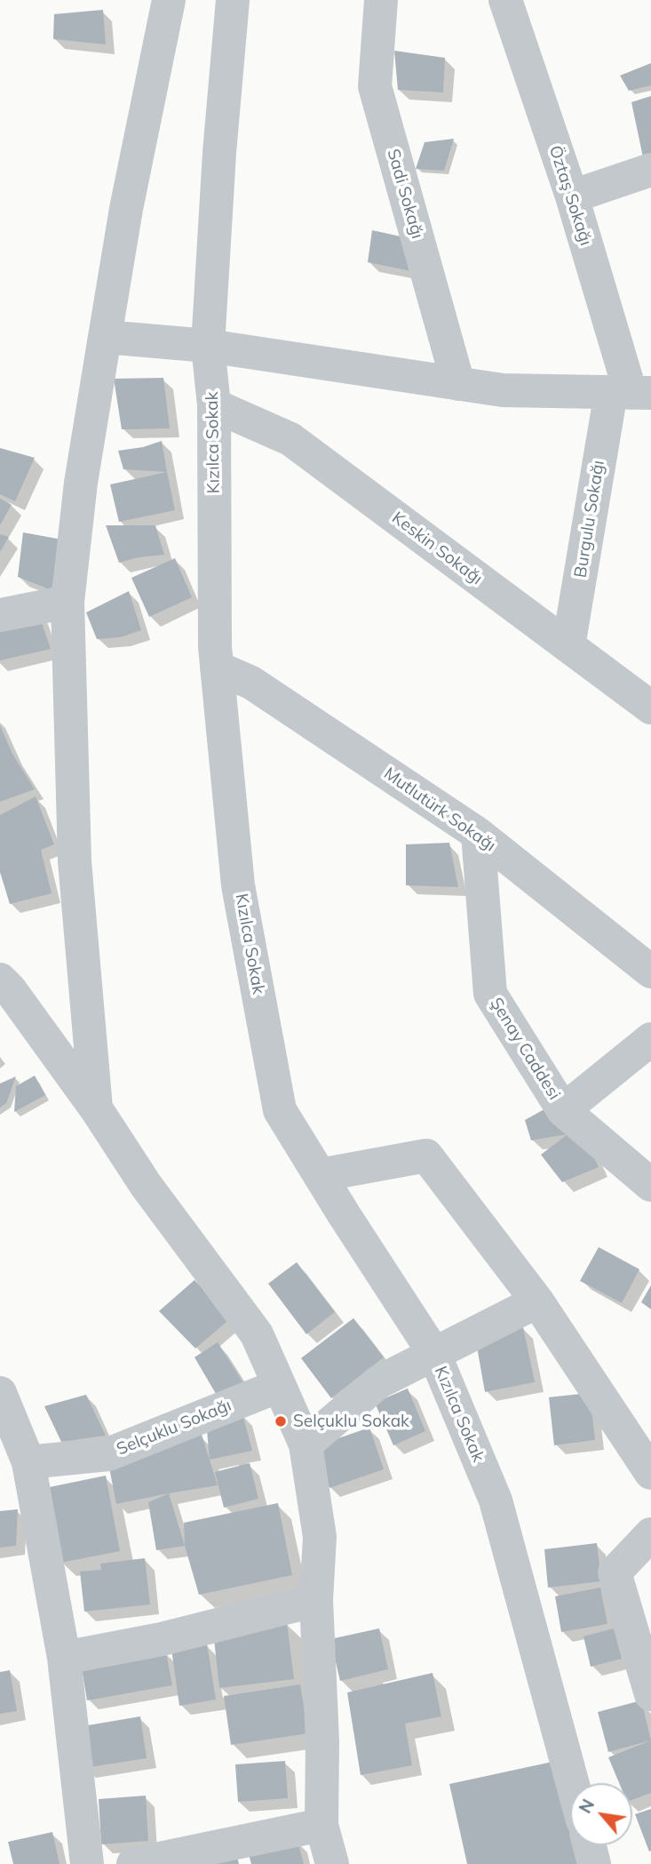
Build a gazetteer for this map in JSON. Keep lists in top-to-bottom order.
{
  "streets": {
    "street": [
      "Sadi Sokağı",
      "Öztaş Sokağı",
      "Kızılca Sokak",
      "Burgulu Sokağı",
      "Keskin Sokağı",
      "Mutlutürk Sokağı",
      "Şenay Caddesi",
      "Selçuklu Sokağı"
    ]
  },
  "crossings": [
    ["Öztaş Sokağı", "Burgulu Sokağı"],
    ["Kızılca Sokak", "Keskin Sokağı"],
    ["Kızılca Sokak", "Mutlutürk Sokağı"],
    ["Burgulu Sokağı", "Keskin Sokağı"],
    ["Mutlutürk Sokağı", "Şenay Caddesi"]
  ],
  "places": ["Selçuklu Sokak"],
  "north": "top left"
}
